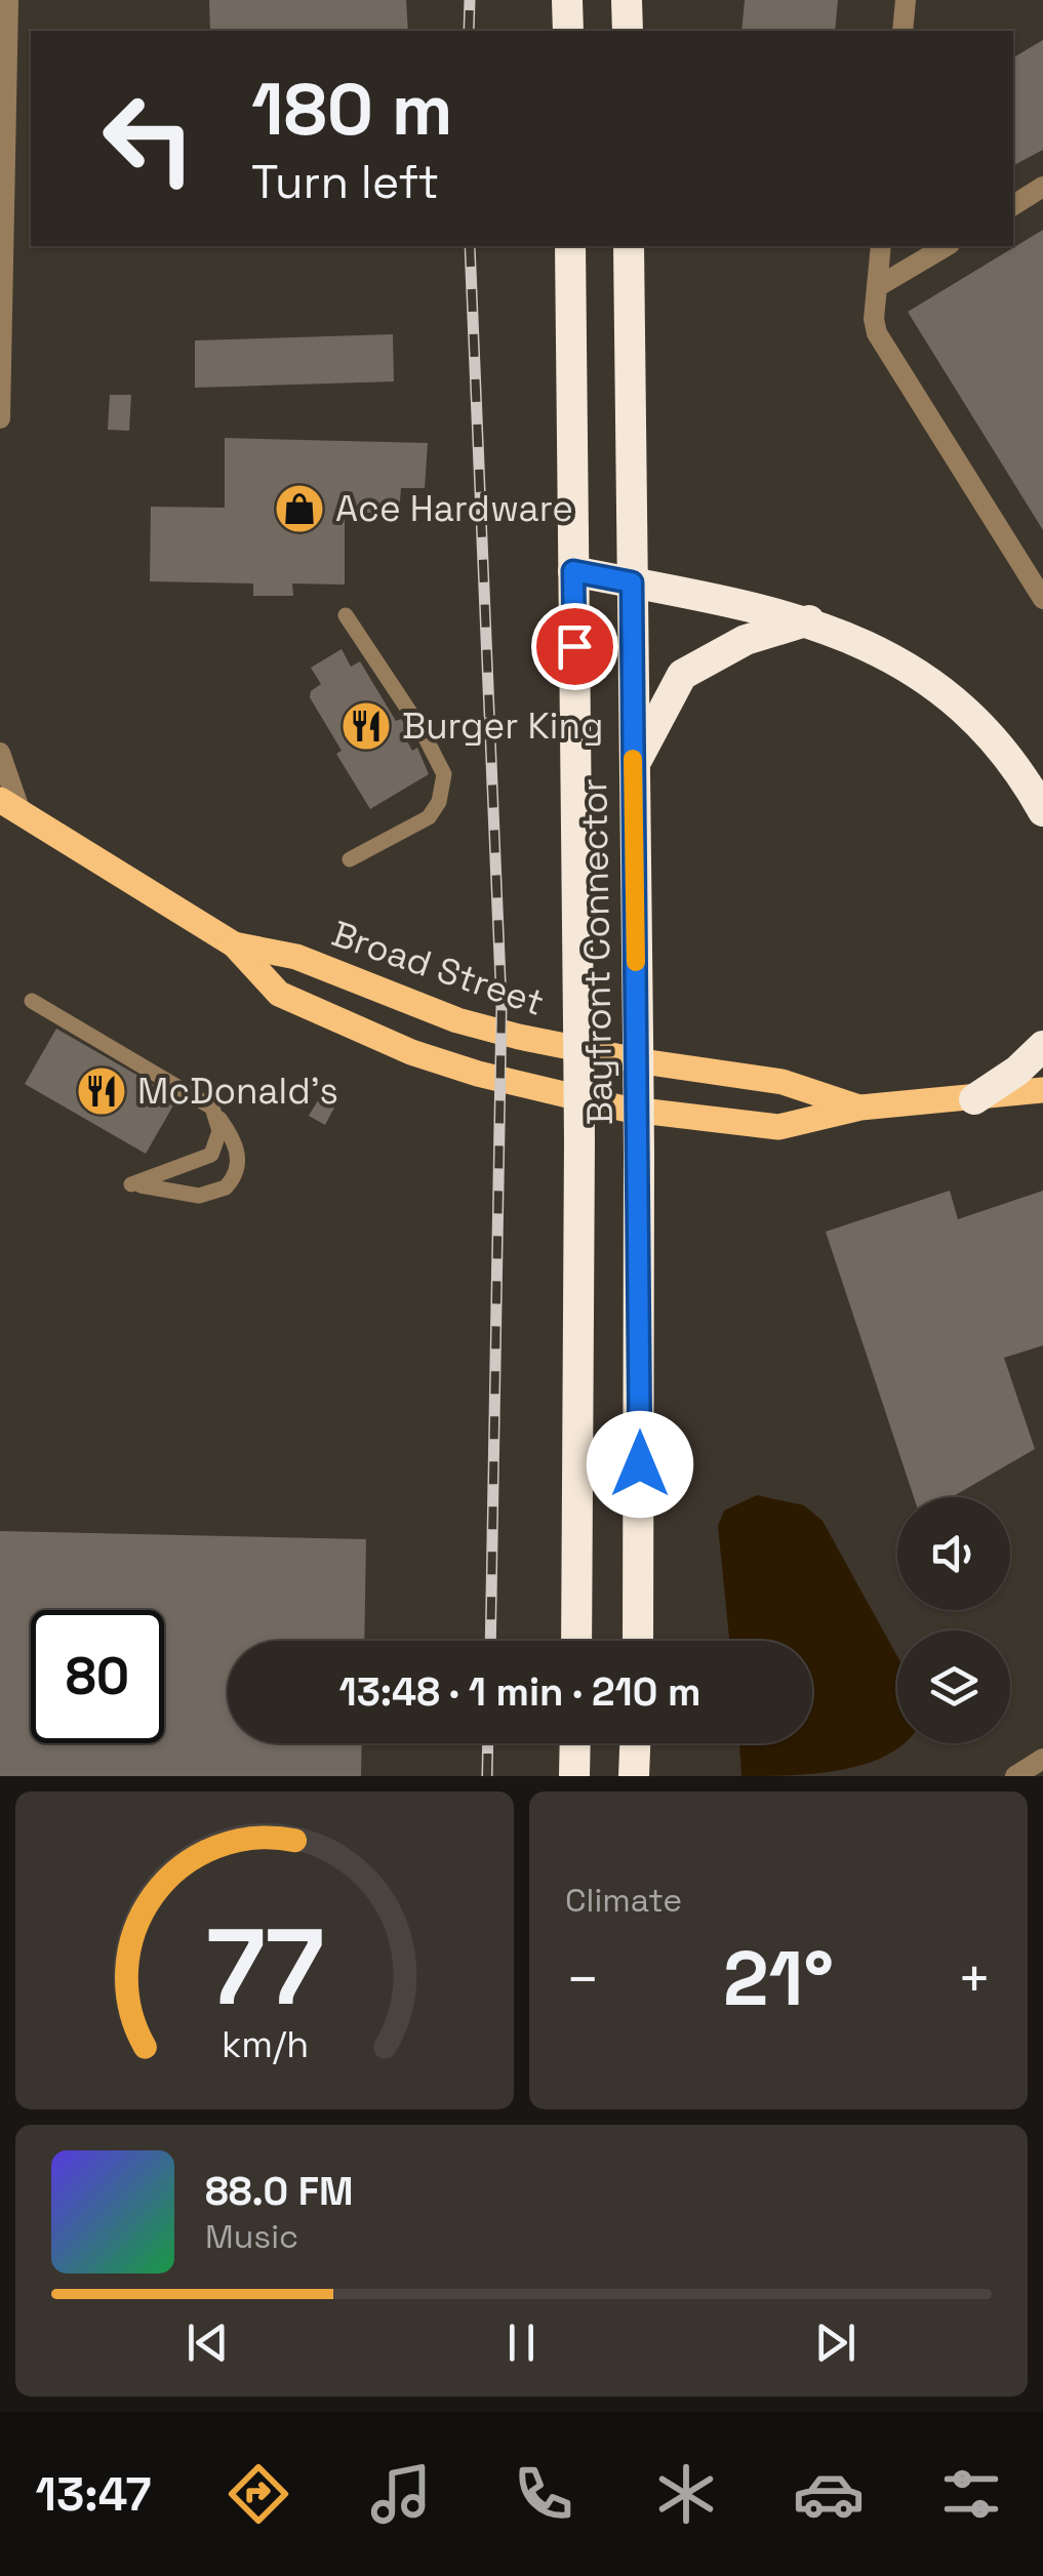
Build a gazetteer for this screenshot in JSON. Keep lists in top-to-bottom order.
{
  "streets": {
    "highway": ["Bayfront Connector"],
    "main road": ["Broad Street"]
  },
  "places": {
    "shop": ["Ace Hardware"],
    "restaurant": ["Burger King", "McDonald's"]
  },
  "page": {
    "turn": ["180 m", "Turn left"],
    "limit": "80",
    "trip": "13:48 · 1 min · 210 m",
    "tile": "Climate",
    "heat": ["−", "21°", "+"],
    "song": ["88.0 FM", "Music"],
    "tabs": "13:47",
    "gauge": ["77", "km/h"]
  }
}
